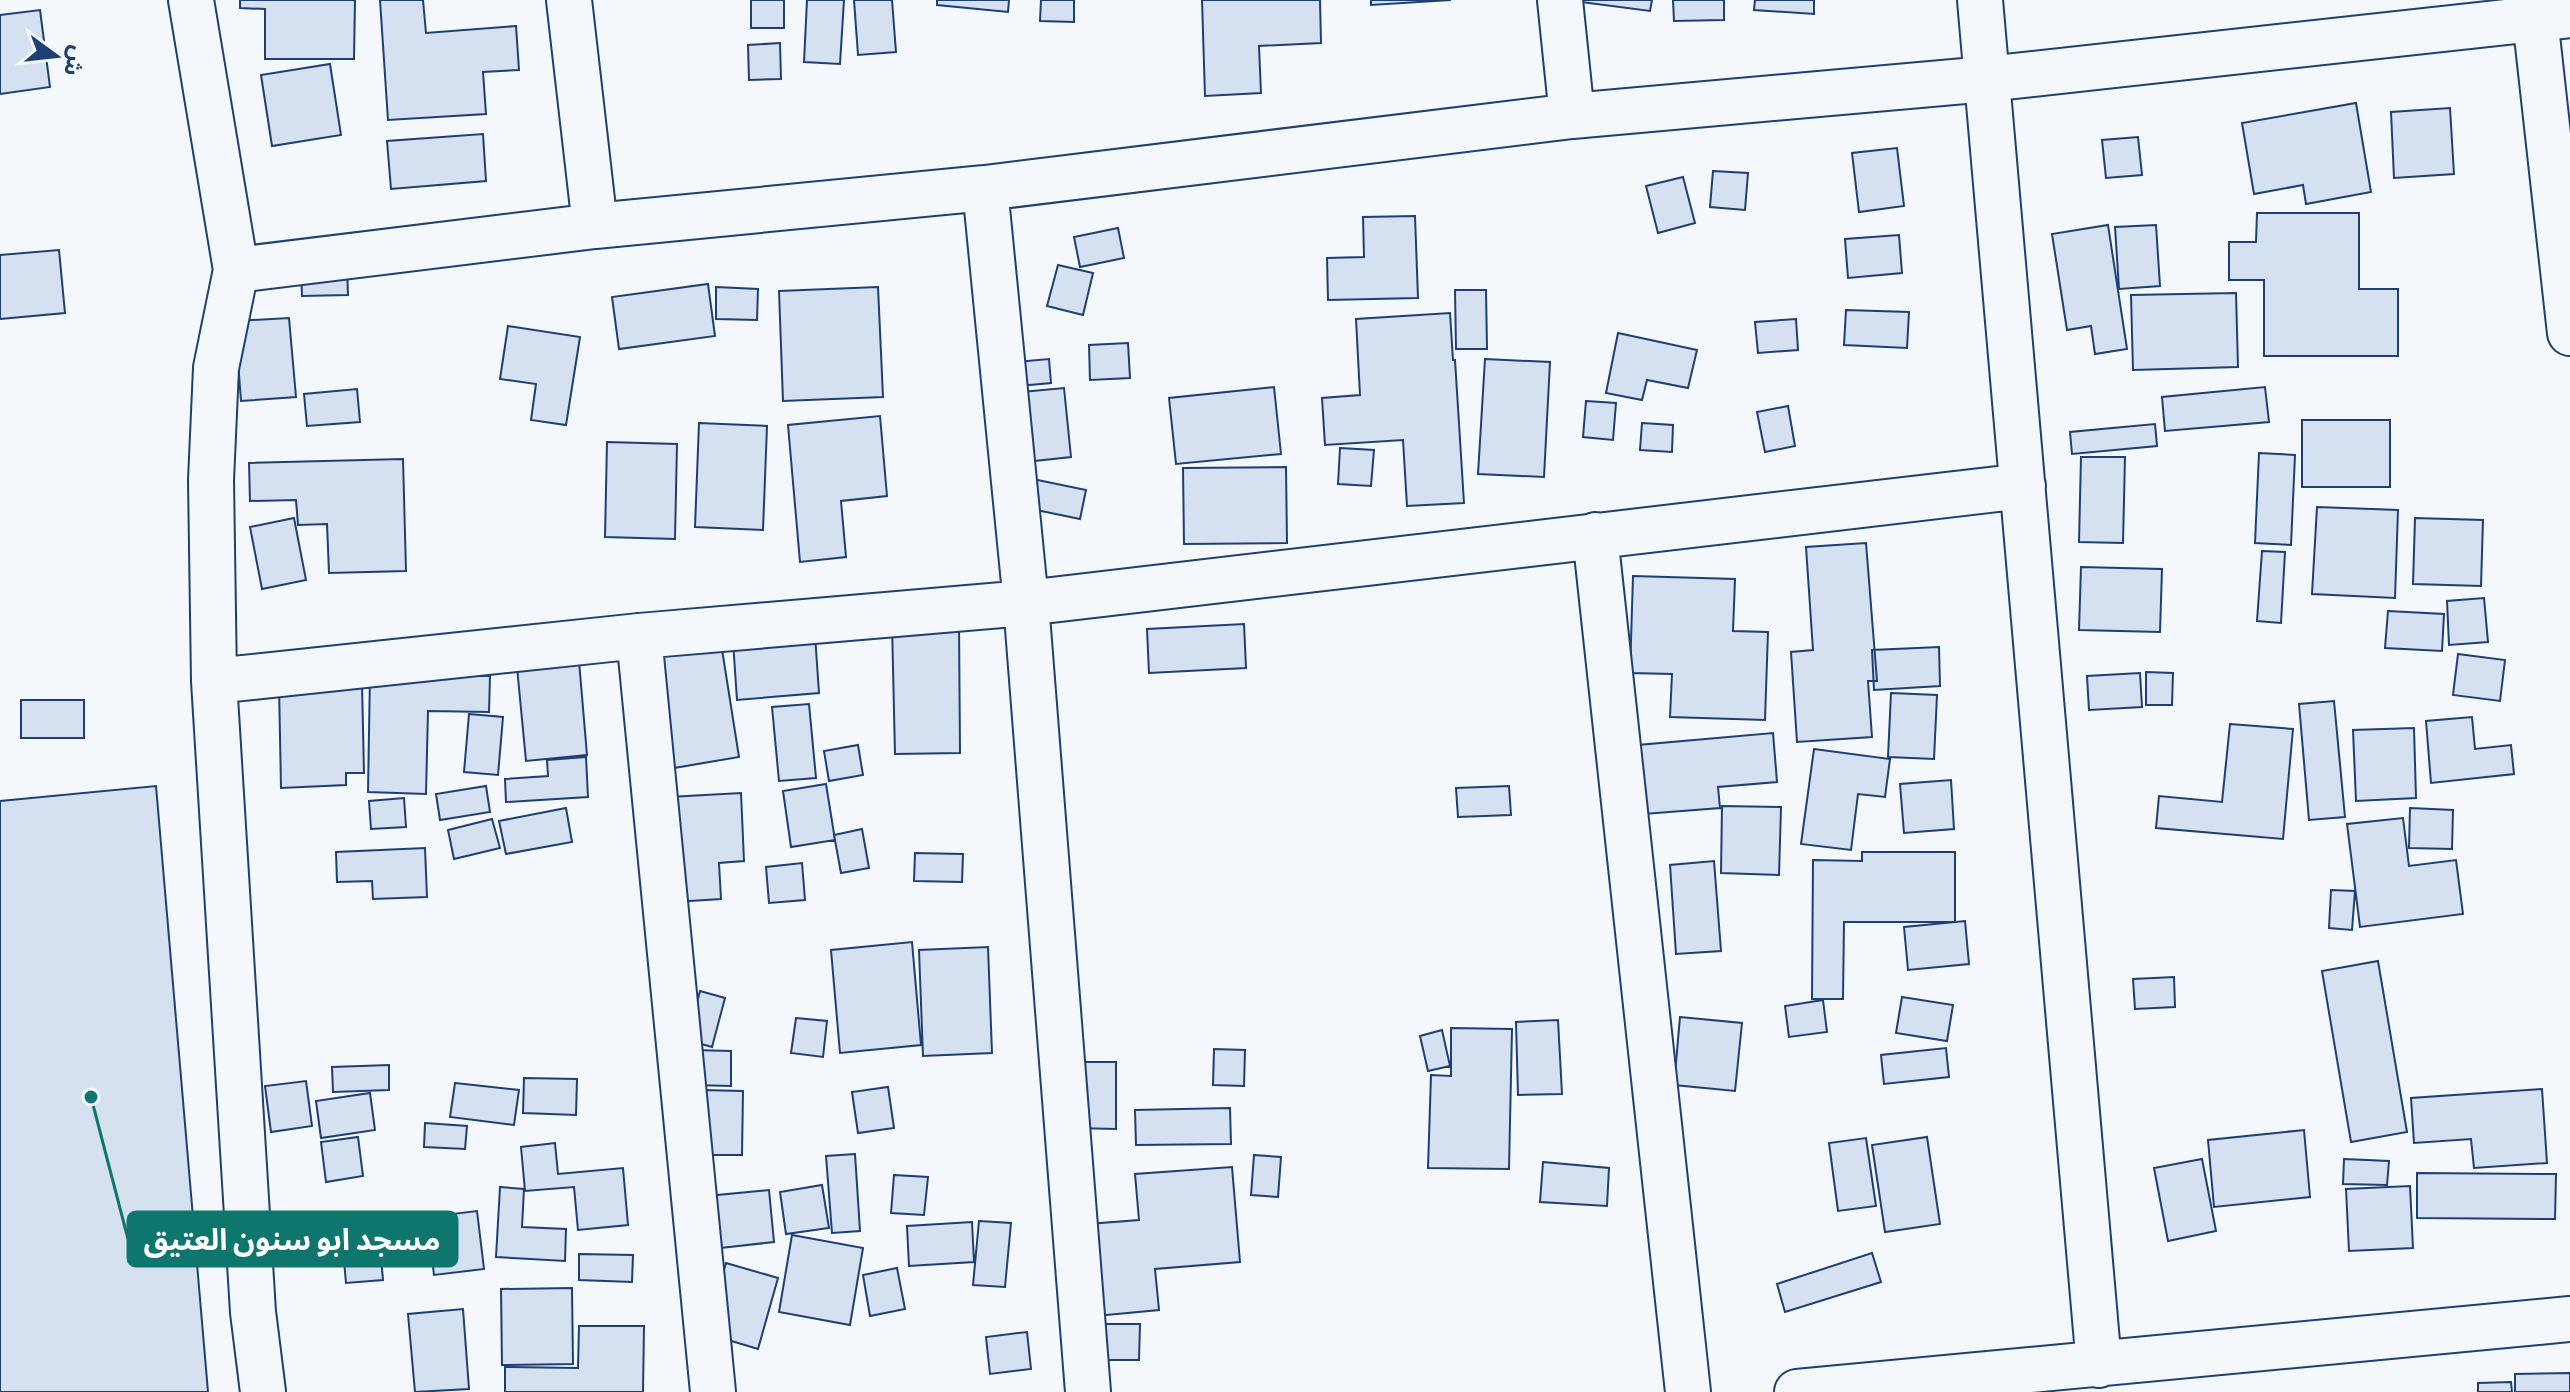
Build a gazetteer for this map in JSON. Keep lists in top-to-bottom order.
{
  "places": ["مسجد ابو سنون العتيق"],
  "north": "right"
}
